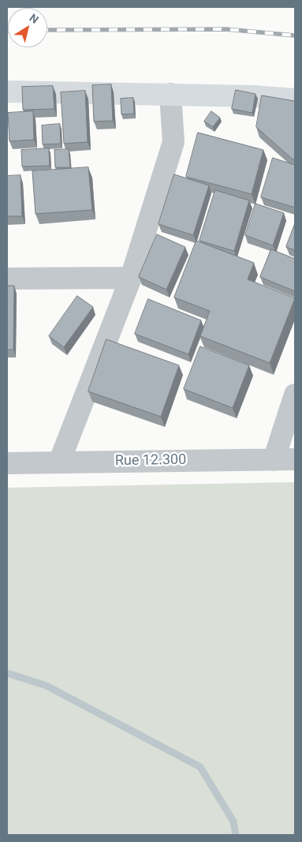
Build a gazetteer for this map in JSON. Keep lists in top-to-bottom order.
{
  "streets": {
    "street": ["Rue 12.300"]
  },
  "north": "top right"
}
